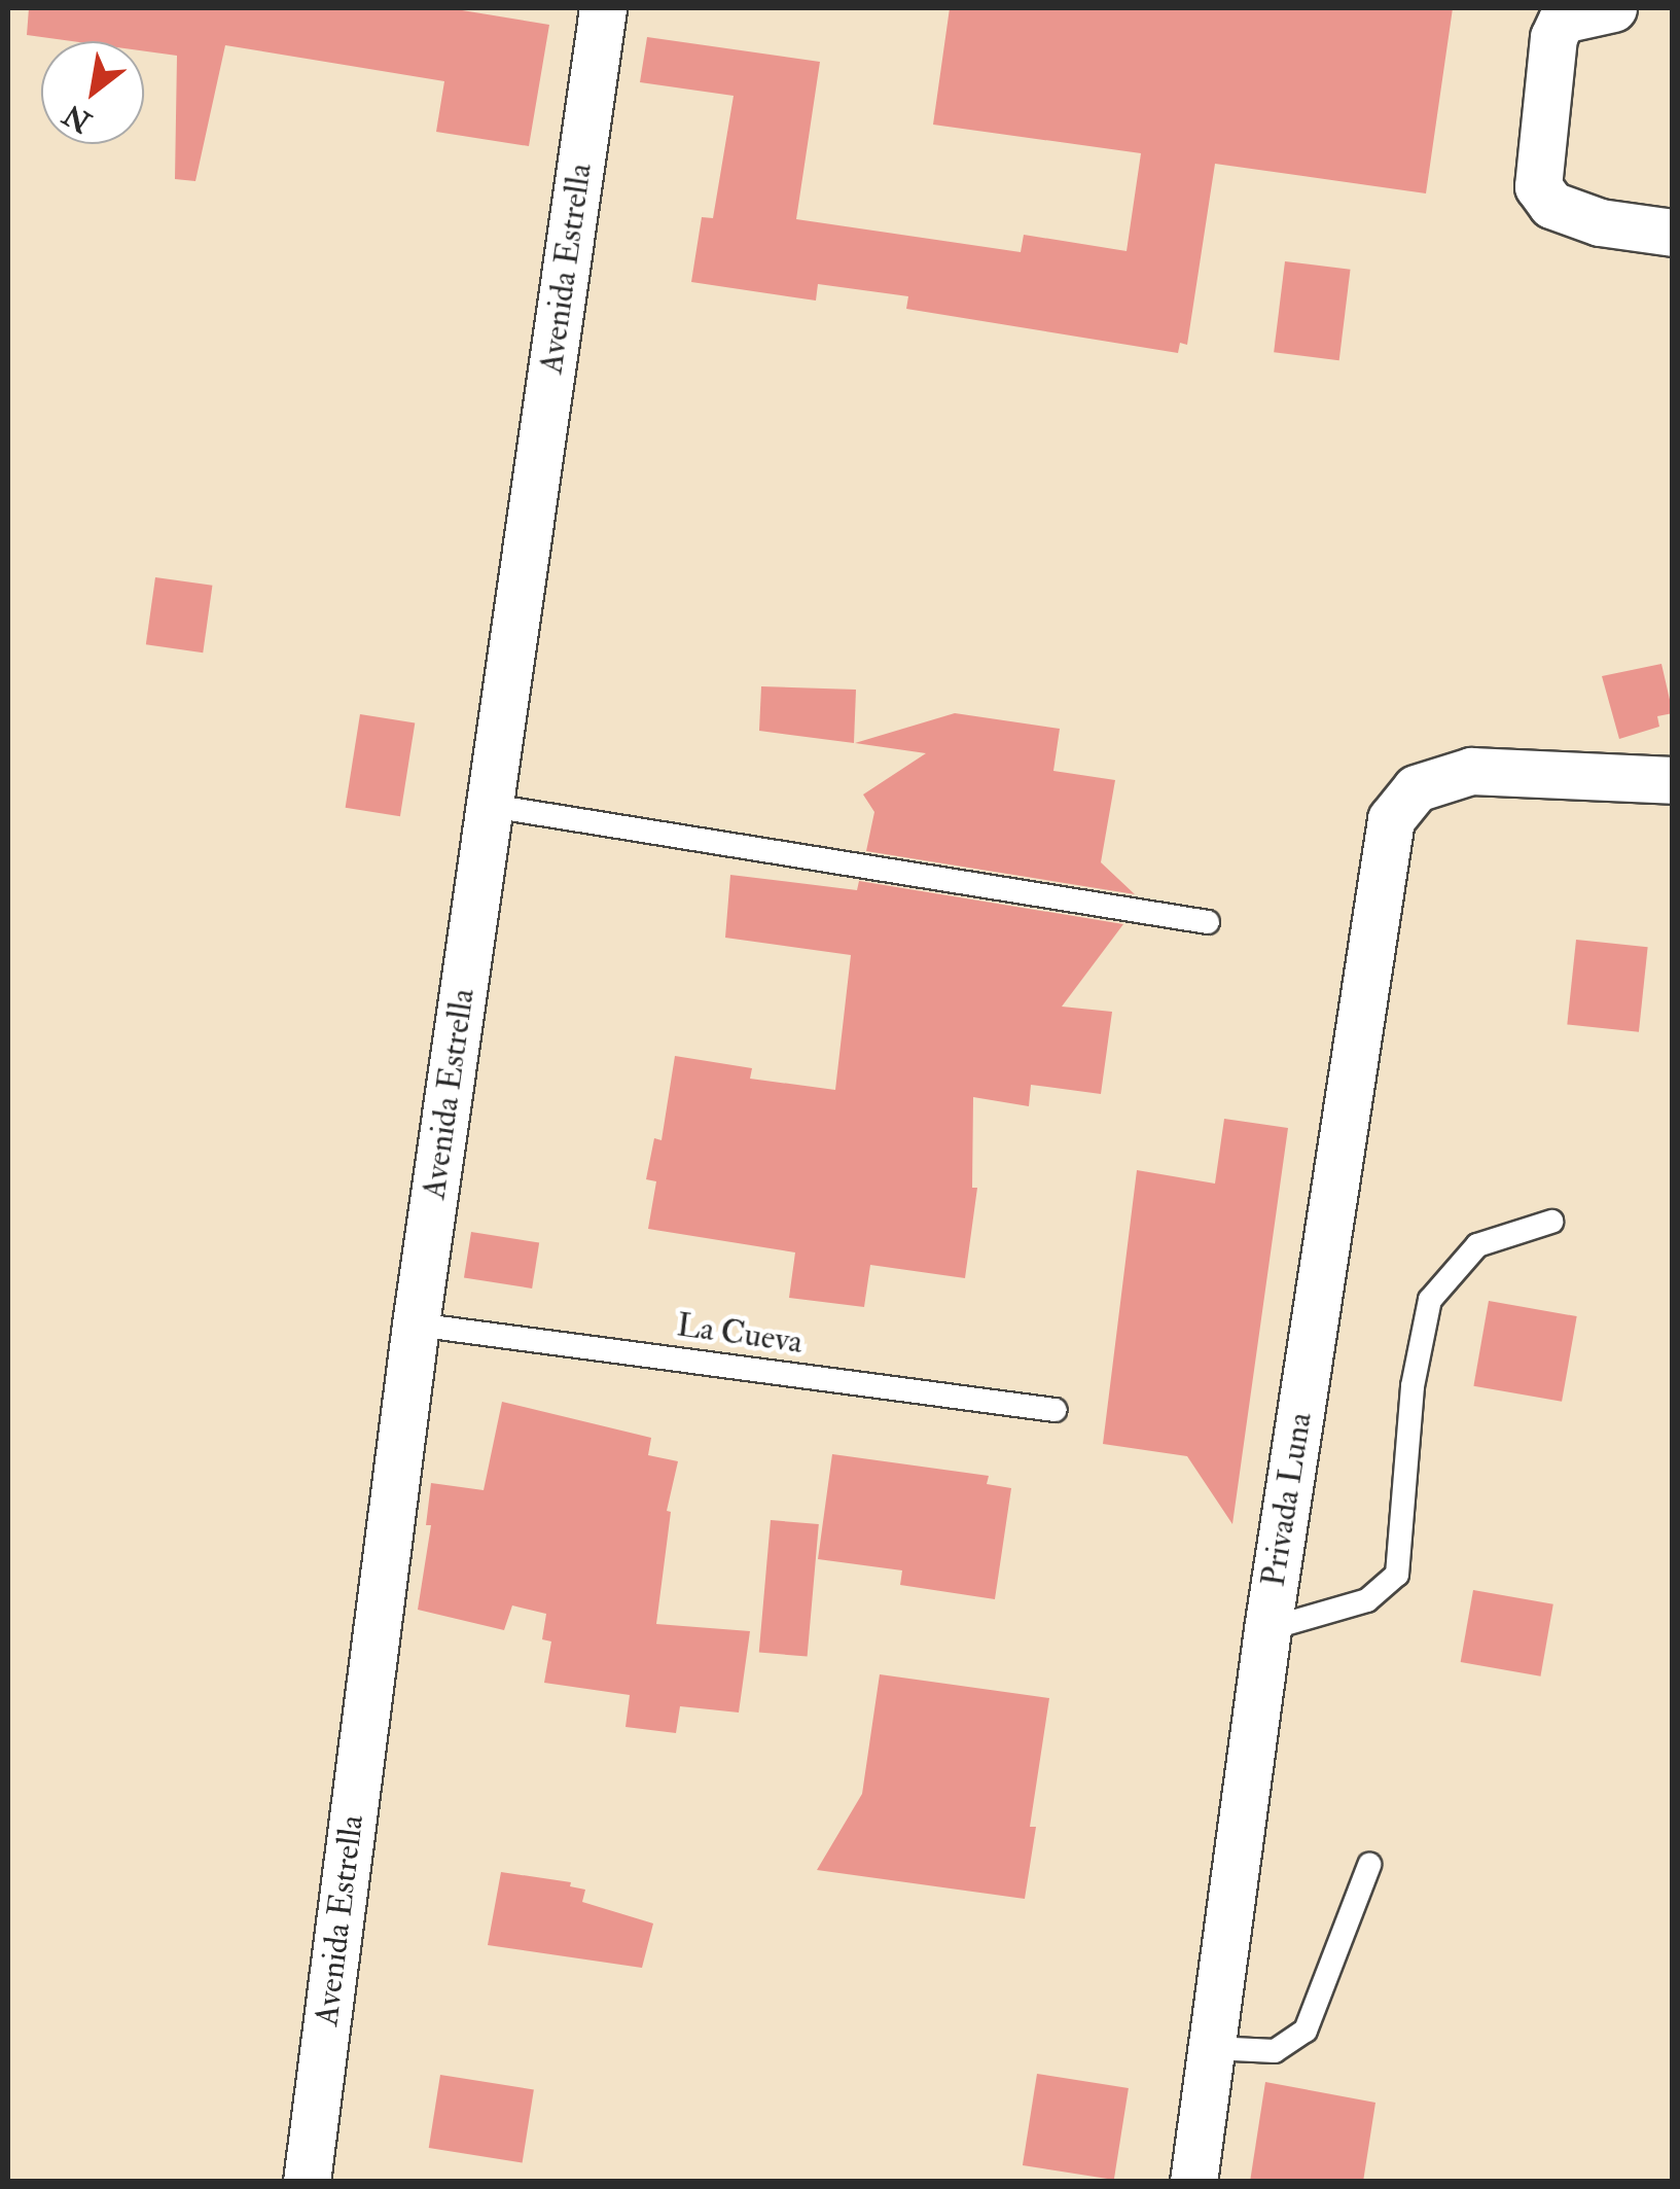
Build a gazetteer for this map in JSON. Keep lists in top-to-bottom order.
{
  "streets": {
    "street": ["Avenida Estrella", "Privada Luna"],
    "lane": ["La Cueva"]
  },
  "crossings": [
    ["Avenida Estrella", "La Cueva"]
  ],
  "north": "bottom left"
}
